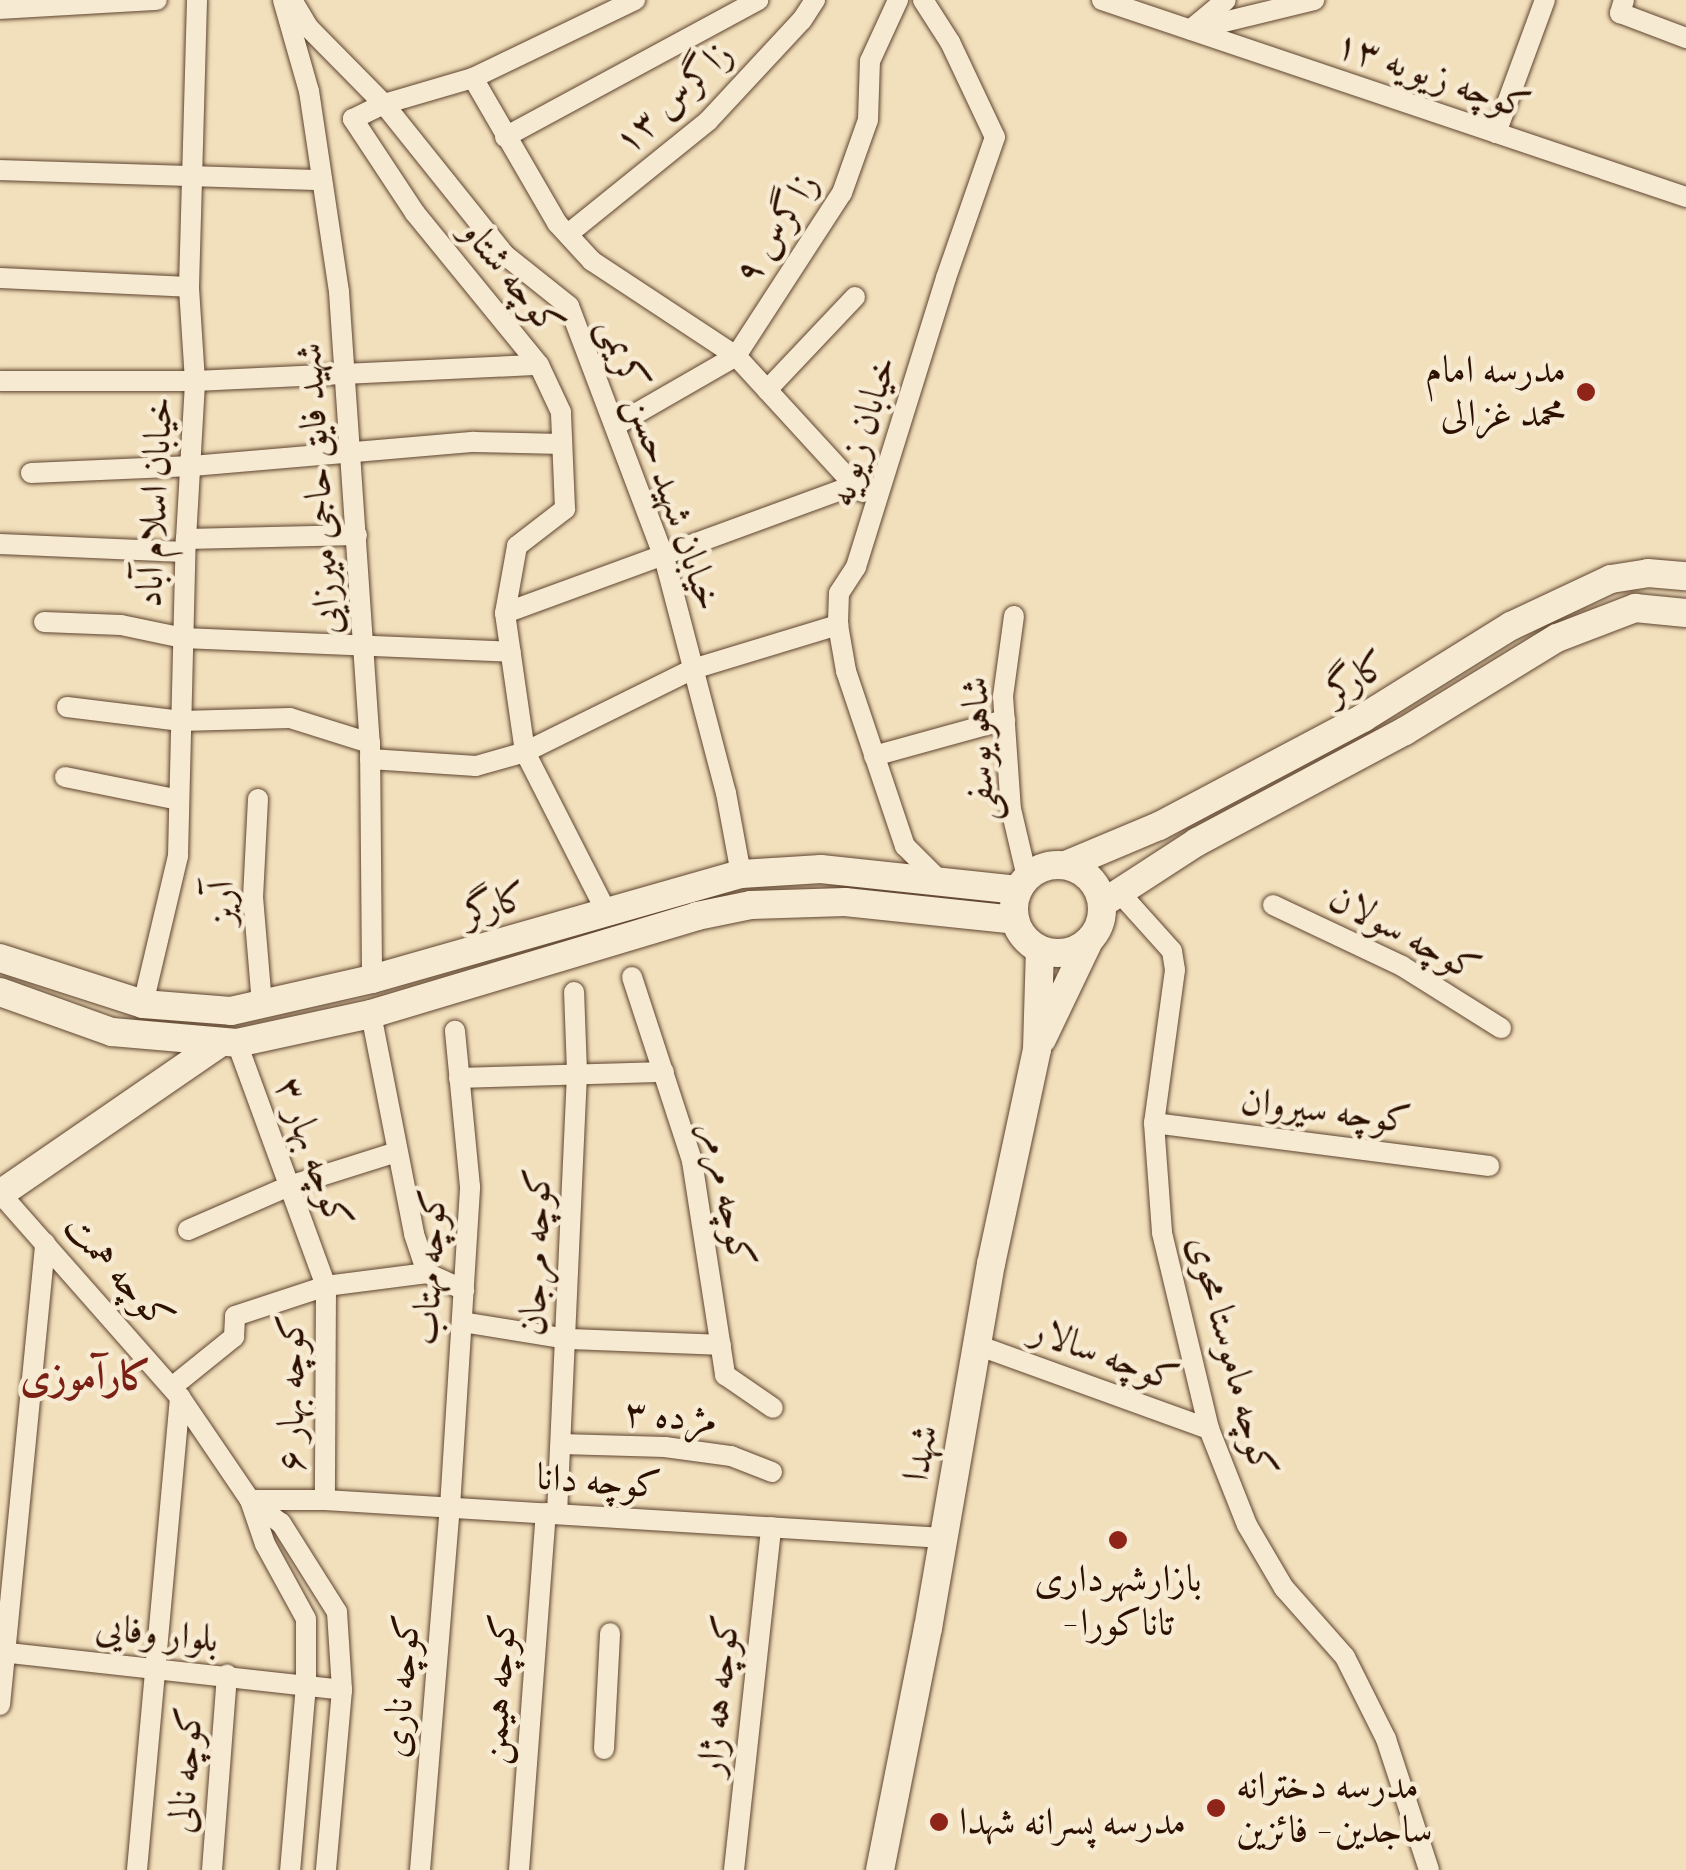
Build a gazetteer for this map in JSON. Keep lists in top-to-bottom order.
{
  "streets": {
    "main road": ["کارگر", "شهدا"],
    "street": [
      "کوچه زیویه ۱۳",
      "زاگرس ۱۳",
      "زاگرس ۹",
      "کوچه شتاو",
      "خیابان زیویه",
      "خیابان شهید حسن کریمی",
      "شهید فایق حاجی میرزایی",
      "خیابان اسلام آباد",
      "شاهو یوسفی",
      "آریز",
      "کوچه سولان",
      "کوچه سیروان",
      "کوچه بهار ۳",
      "کوچه مرمر",
      "کوچه مرجان",
      "کوچه مهتاب",
      "کوچه همت",
      "کوچه سالار",
      "کوچه ماموستا محوی",
      "کوچه بهار ۶",
      "مژده ۳",
      "کوچه دانا",
      "بلوار وفایی",
      "کوچه ناری",
      "کوچه هیمن",
      "کوچه هه ژار",
      "کوچه نالی"
    ]
  },
  "crossings": [
    ["زاگرس ۹", "خیابان شهید حسن کریمی"],
    ["کوچه شتاو", "خیابان شهید حسن کریمی"],
    ["کوچه شتاو", "کارگر"],
    ["خیابان زیویه", "کارگر"],
    ["خیابان شهید حسن کریمی", "کارگر"],
    ["شهید فایق حاجی میرزایی", "کارگر"],
    ["خیابان اسلام آباد", "کارگر"],
    ["کارگر", "شاهو یوسفی"],
    ["کارگر", "آریز"],
    ["کارگر", "کوچه بهار ۳"],
    ["کارگر", "کوچه ماموستا محوی"],
    ["شاهو یوسفی", "کوچه ماموستا محوی"],
    ["کوچه سیروان", "کوچه ماموستا محوی"],
    ["کوچه بهار ۳", "کوچه بهار ۶"],
    ["کوچه مرجان", "مژده ۳"],
    ["کوچه مرجان", "کوچه دانا"],
    ["کوچه مرجان", "کوچه هیمن"],
    ["کوچه مهتاب", "کوچه دانا"],
    ["کوچه مهتاب", "کوچه ناری"],
    ["کوچه همت", "کوچه دانا"],
    ["کوچه همت", "بلوار وفایی"],
    ["کوچه سالار", "کوچه ماموستا محوی"],
    ["کوچه سالار", "شهدا"],
    ["کوچه بهار ۶", "کوچه دانا"],
    ["شهدا", "کوچه دانا"],
    ["کوچه دانا", "کوچه ناری"],
    ["کوچه دانا", "کوچه هیمن"],
    ["کوچه دانا", "کوچه هه ژار"],
    ["بلوار وفایی", "کوچه نالی"]
  ],
  "districts": ["کارآموزی"],
  "places": [
    "مدرسه امام محمد غزالی",
    "بازارشهرداری - تاناکورا",
    "مدرسه دخترانه ساجدین - فائزین",
    "مدرسه پسرانه شهدا"
  ]
}
